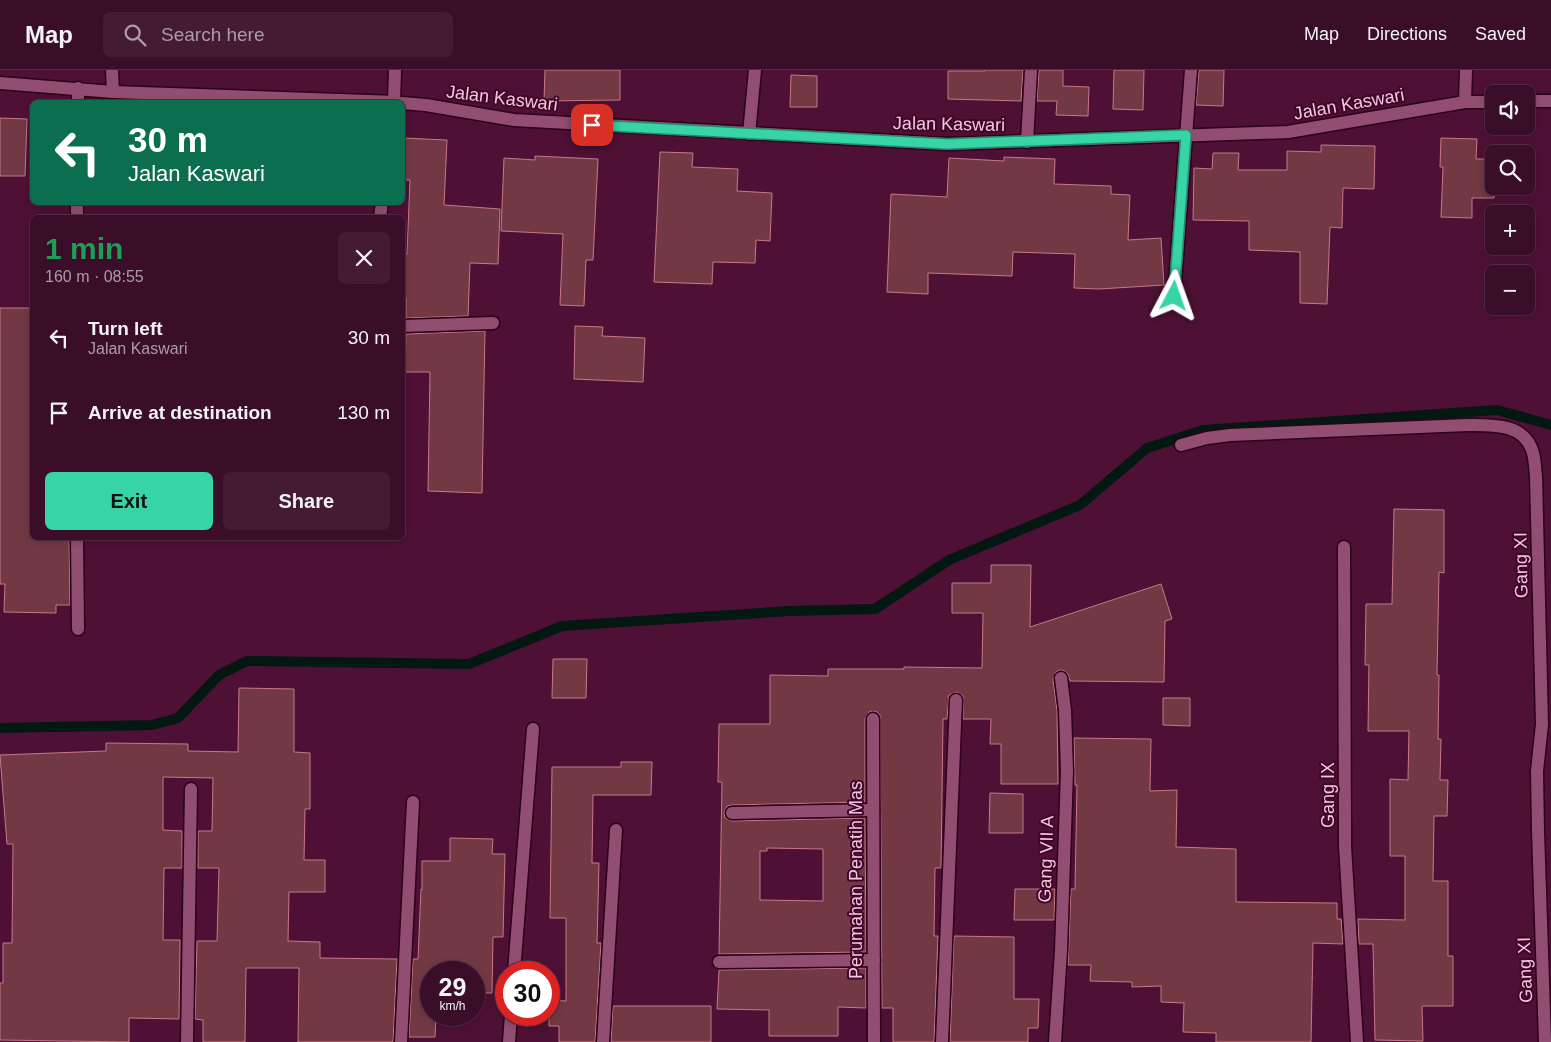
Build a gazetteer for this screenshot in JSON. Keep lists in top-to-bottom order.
{
  "streets": {
    "street": [
      "Jalan Kaswari",
      "Gang XI",
      "Gang IX",
      "Gang VII A",
      "Perumahan Penatih Mas"
    ]
  },
  "page": {
    "header": "Map",
    "search": "Search here",
    "nav": ["Map", "Directions", "Saved"],
    "map_buttons": ["+", "−"],
    "turn": ["30 m", "Jalan Kaswari"],
    "heading": ["1 min", "160 m · 08:55"],
    "list": [
      {
        "name": "Turn left",
        "note": "Jalan Kaswari",
        "value": "30 m"
      },
      {
        "name": "Arrive at destination",
        "value": "130 m"
      }
    ],
    "buttons": ["Exit", "Share"],
    "speed": "29 km/h",
    "limit": "30"
  }
}
